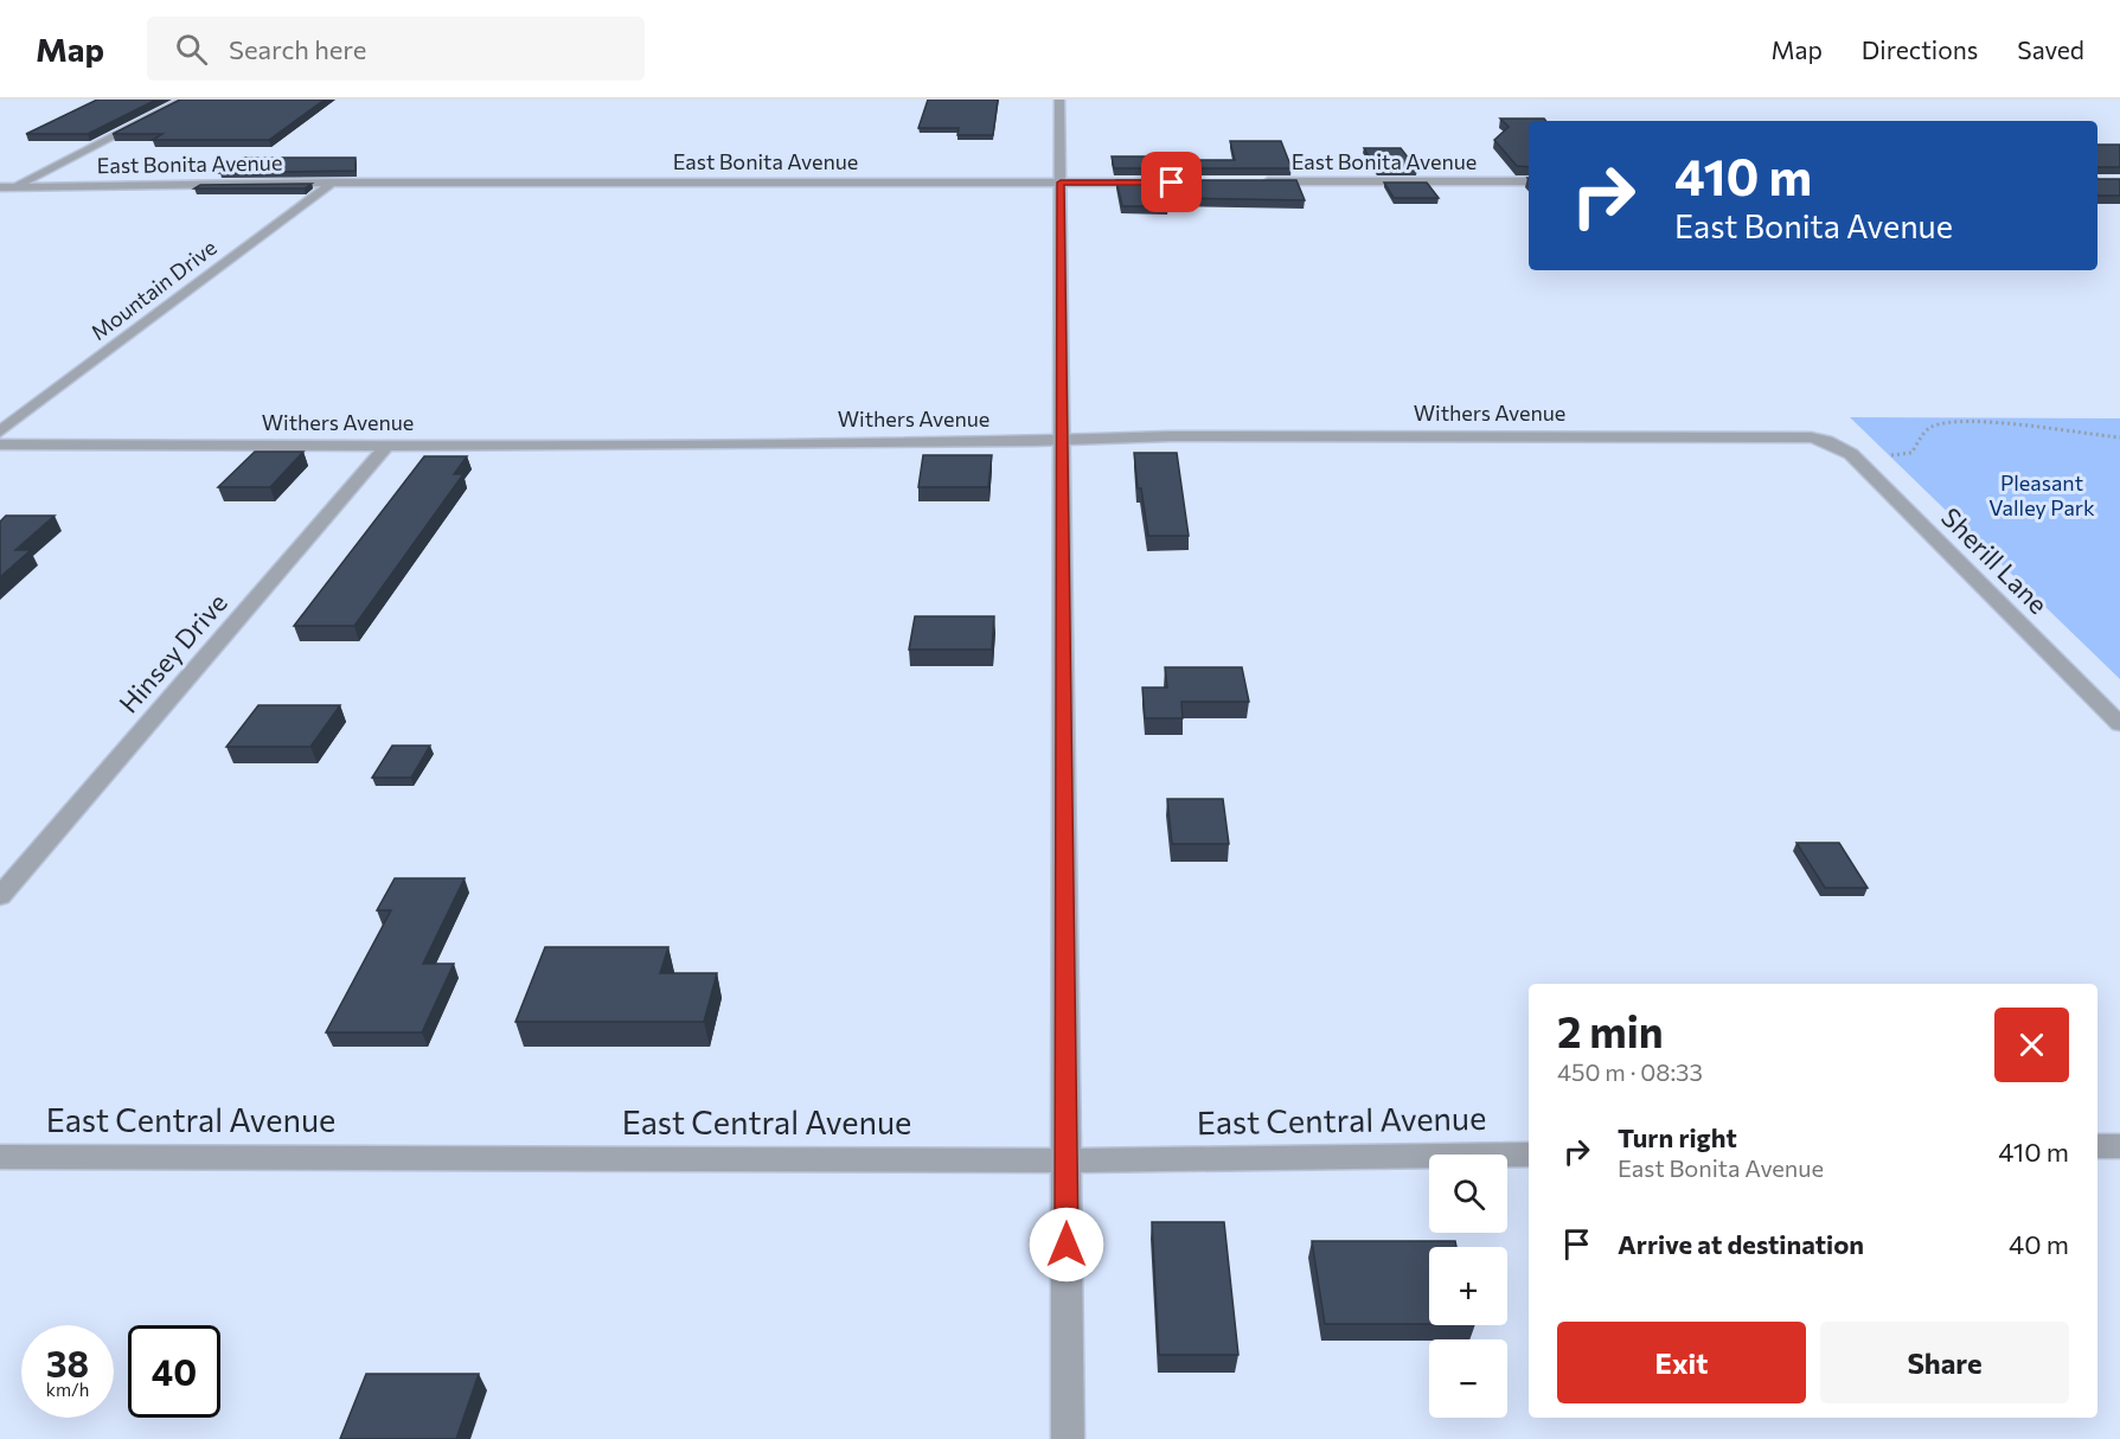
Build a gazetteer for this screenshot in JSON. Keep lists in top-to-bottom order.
{
  "streets": {
    "street": [
      "East Bonita Avenue",
      "Mountain Drive",
      "Withers Avenue",
      "Sherill Lane",
      "Hinsey Drive",
      "East Central Avenue"
    ]
  },
  "crossings": [
    ["East Bonita Avenue", "Mountain Drive"],
    ["Withers Avenue", "Sherill Lane"],
    ["Withers Avenue", "Hinsey Drive"]
  ],
  "parks": ["Pleasant Valley Park"],
  "page": {
    "header": "Map",
    "search": "Search here",
    "nav": ["Map", "Directions", "Saved"],
    "turn": ["410 m", "East Bonita Avenue"],
    "heading": ["2 min", "450 m · 08:33"],
    "list": [
      {
        "name": "Turn right",
        "note": "East Bonita Avenue",
        "value": "410 m"
      },
      {
        "name": "Arrive at destination",
        "value": "40 m"
      }
    ],
    "map_buttons": ["+", "−"],
    "buttons": ["Exit", "Share"],
    "speed": "38 km/h",
    "limit": "40"
  }
}
